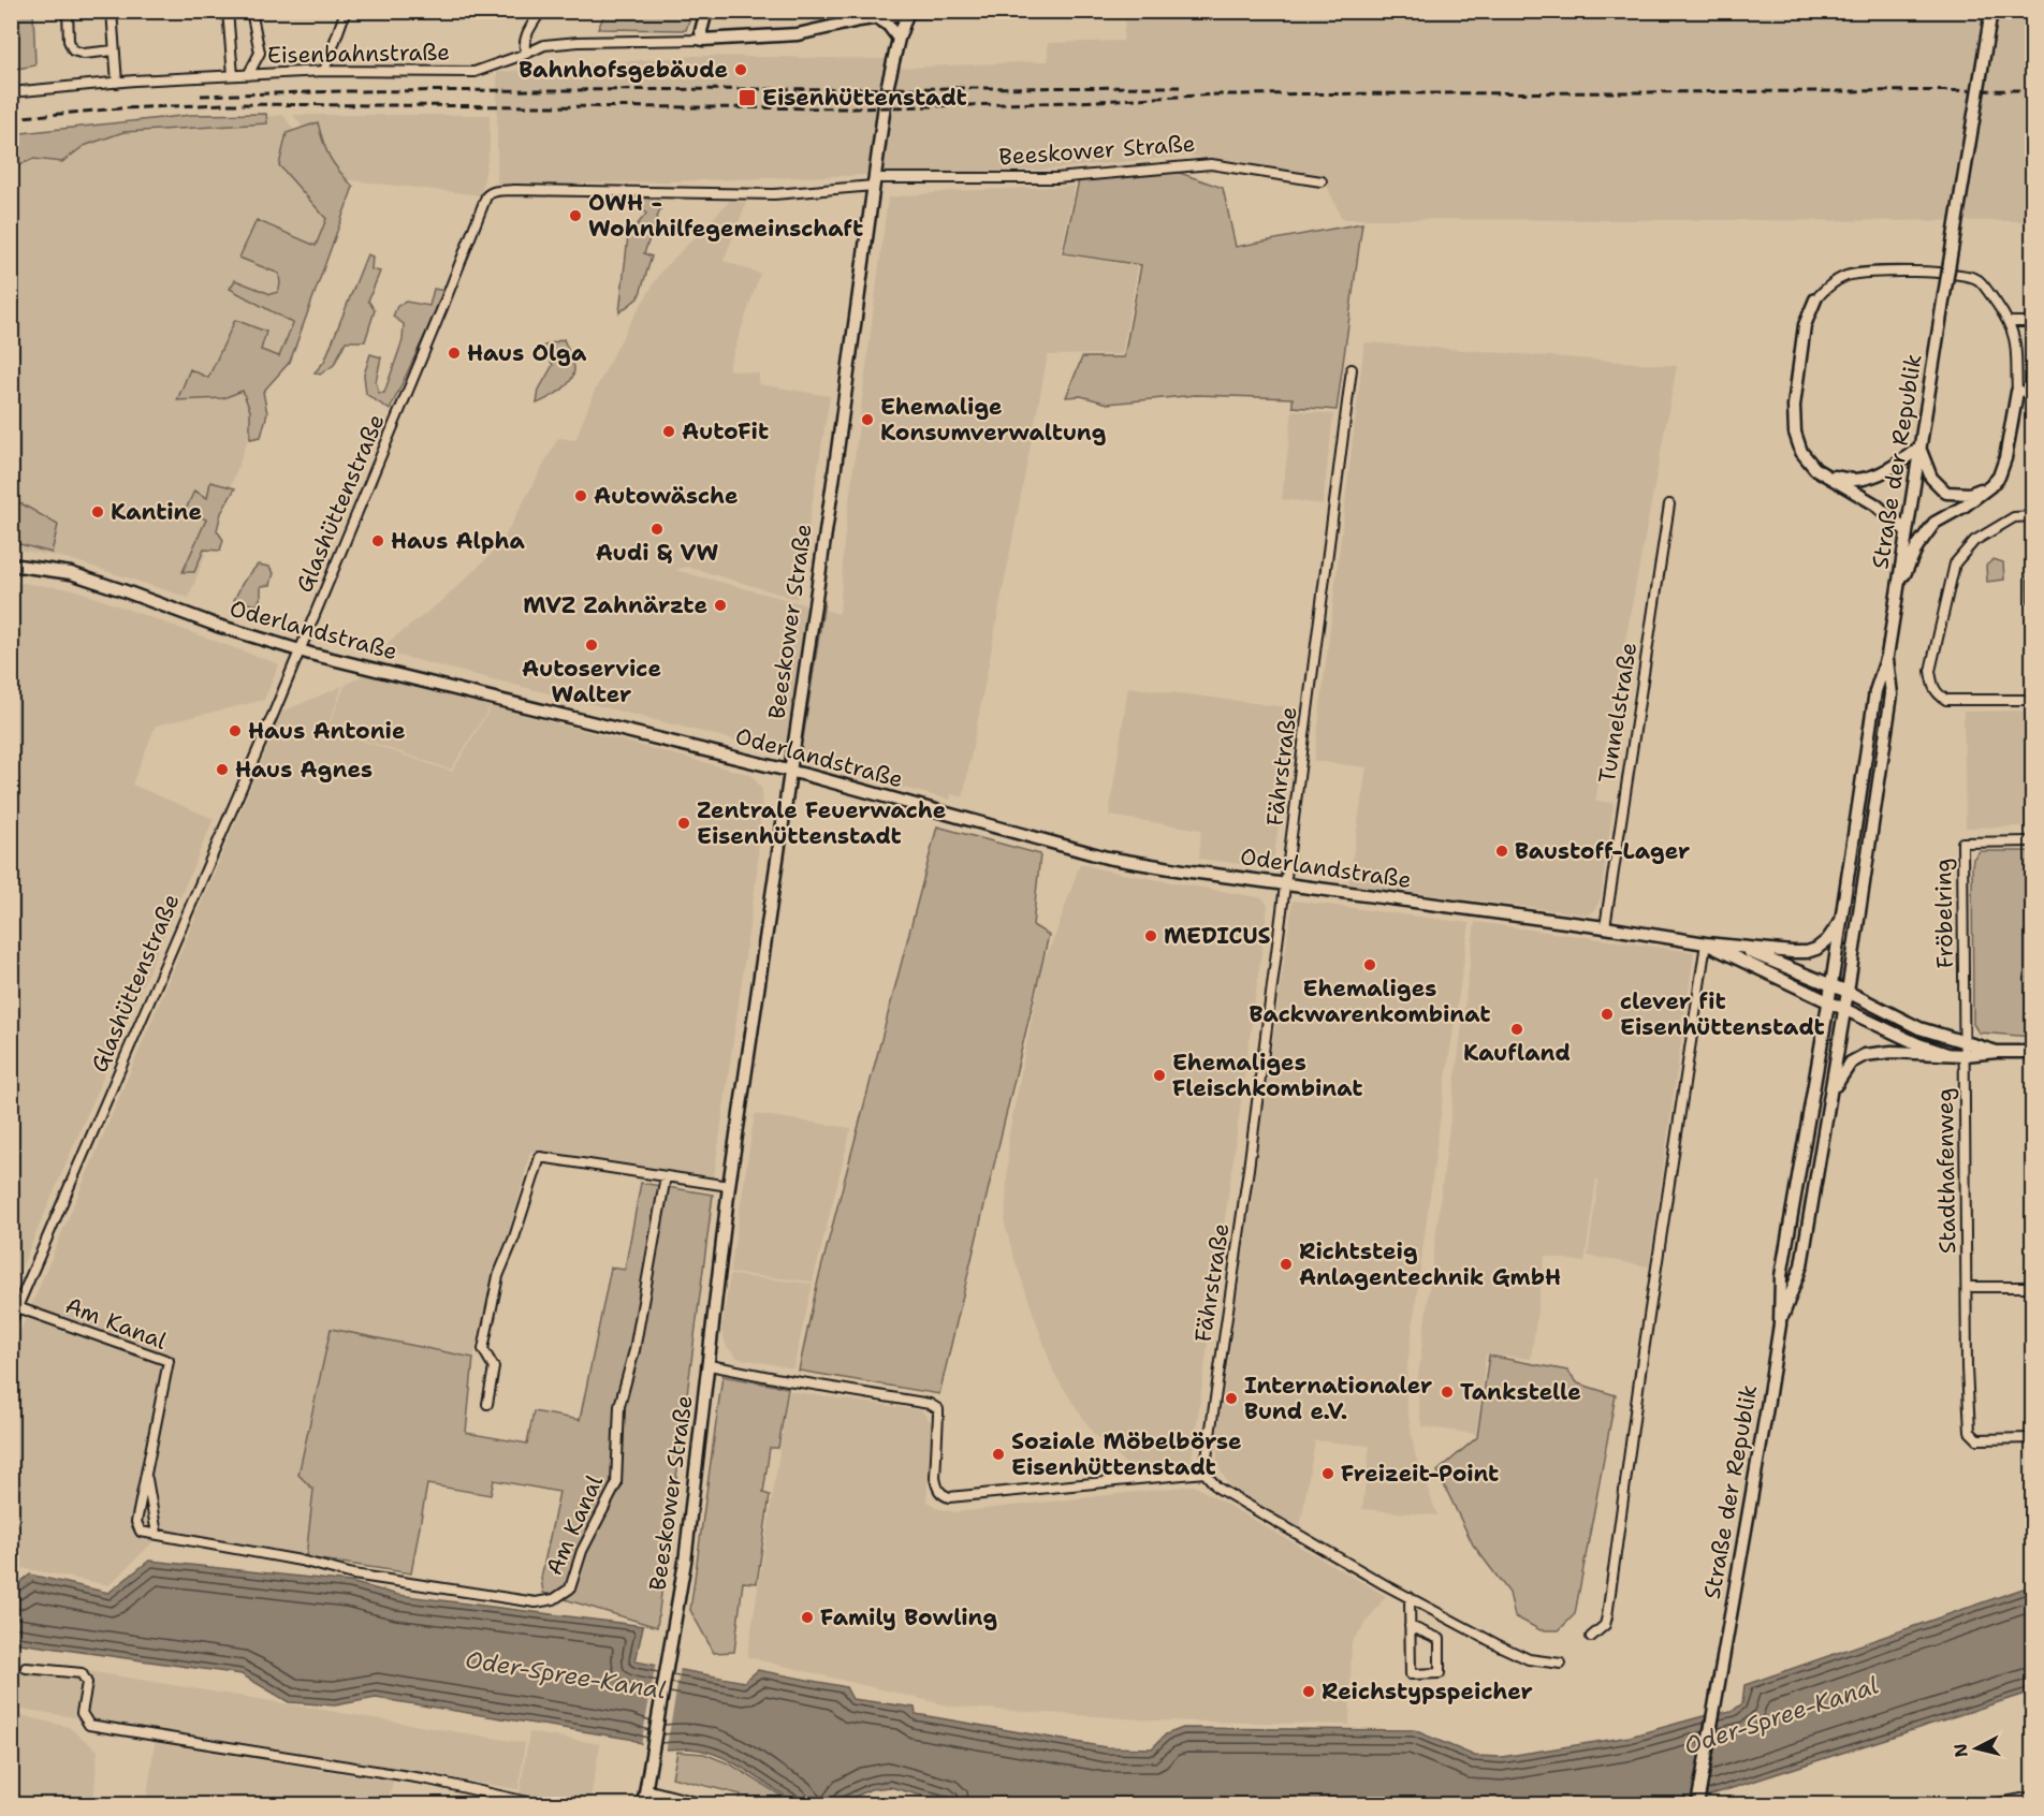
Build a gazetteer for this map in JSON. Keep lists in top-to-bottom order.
{
  "streets": {
    "street": [
      "Eisenbahnstraße",
      "Beeskower Straße",
      "Straße der Republik",
      "Glashüttenstraße",
      "Oderlandstraße",
      "Tunnelstraße",
      "Fährstraße",
      "Fröbelring",
      "Stadthafenweg",
      "Am Kanal"
    ]
  },
  "crossings": [
    ["Beeskower Straße", "Glashüttenstraße"],
    ["Beeskower Straße", "Oderlandstraße"],
    ["Straße der Republik", "Oderlandstraße"],
    ["Glashüttenstraße", "Oderlandstraße"],
    ["Glashüttenstraße", "Am Kanal"],
    ["Oderlandstraße", "Tunnelstraße"],
    ["Oderlandstraße", "Fährstraße"],
    ["Fröbelring", "Stadthafenweg"]
  ],
  "water": ["Oder-Spree-Kanal"],
  "places": {
    "other": [
      "Bahnhofsgebäude",
      "OWH - Wohnhilfegemeinschaft",
      "Haus Olga",
      "Ehemalige Konsumverwaltung",
      "AutoFit",
      "Autowäsche",
      "Kantine",
      "Audi & VW",
      "Haus Alpha",
      "MVZ Zahnärzte",
      "Autoservice Walter",
      "Haus Antonie",
      "Haus Agnes",
      "Zentrale Feuerwache Eisenhüttenstadt",
      "Baustoff-Lager",
      "MEDICUS",
      "Ehemaliges Backwarenkombinat",
      "clever fit Eisenhüttenstadt",
      "Kaufland",
      "Ehemaliges Fleischkombinat",
      "Richtsteig Anlagentechnik GmbH",
      "Tankstelle",
      "Internationaler Bund e.V.",
      "Soziale Möbelbörse Eisenhüttenstadt",
      "Freizeit-Point",
      "Family Bowling",
      "Reichstypspeicher"
    ],
    "transit": ["Eisenhüttenstadt"]
  },
  "north": "left"
}
